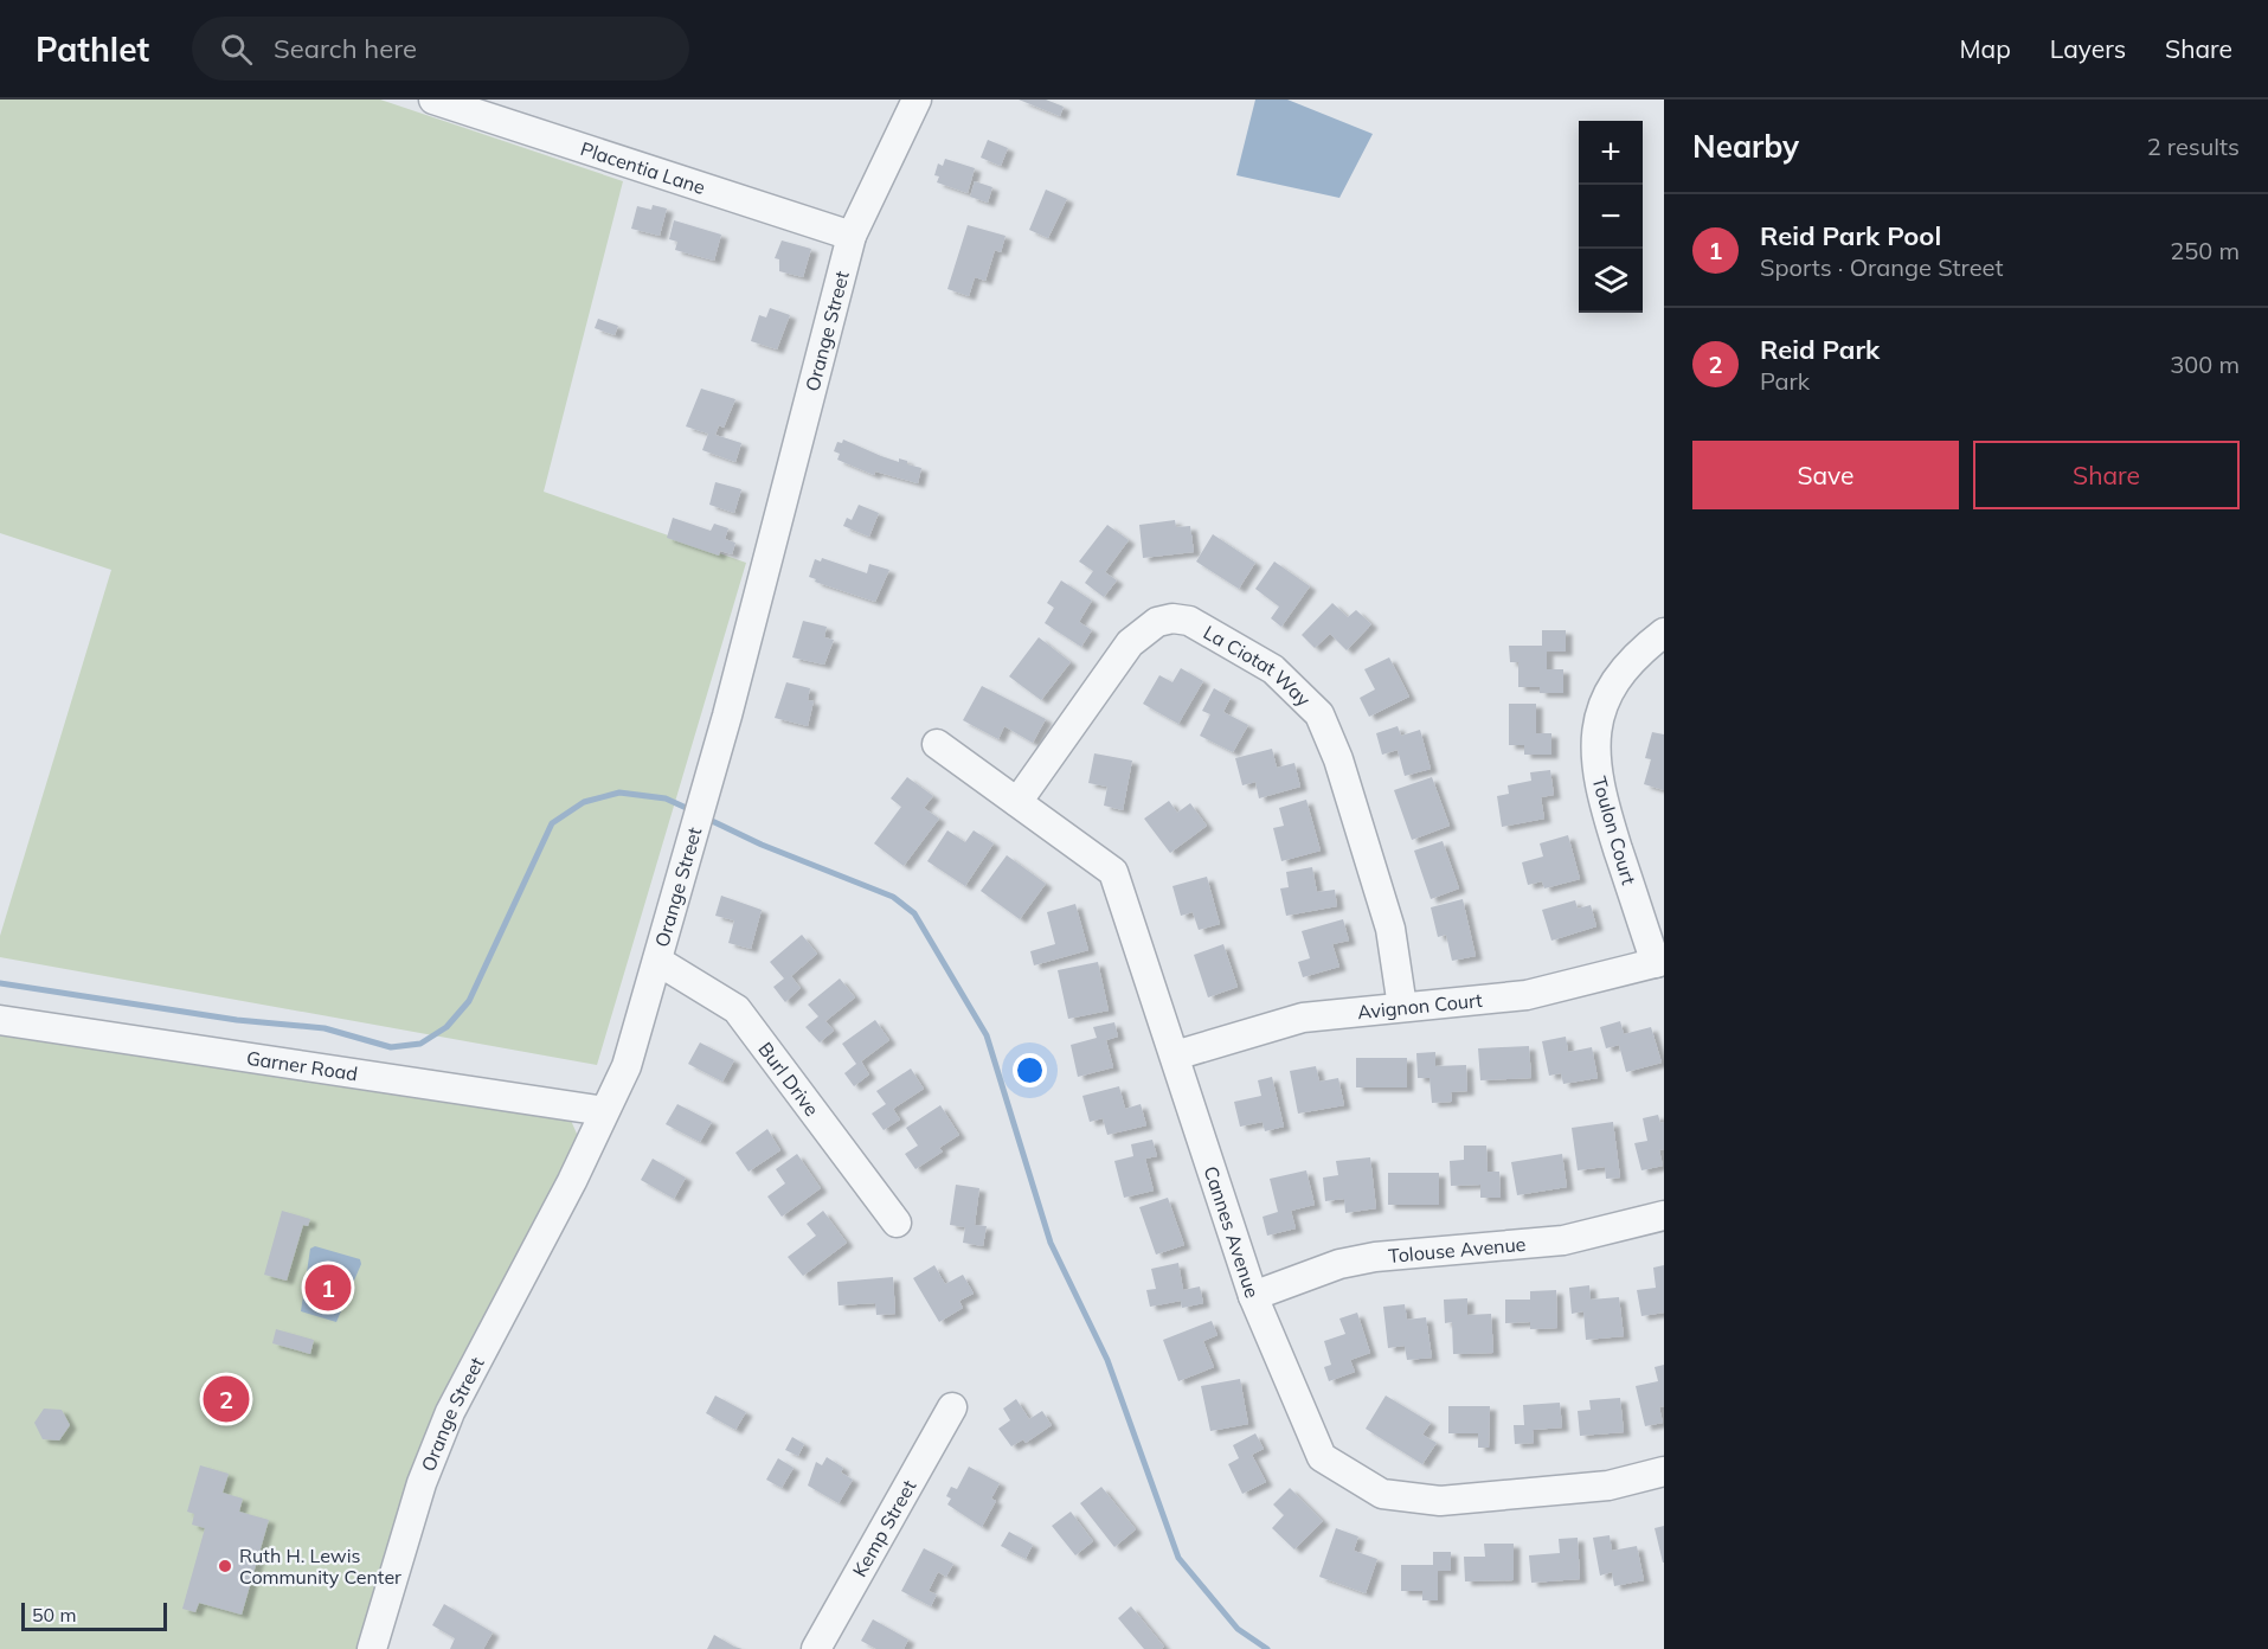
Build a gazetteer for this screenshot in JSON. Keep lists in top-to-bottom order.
{
  "streets": {
    "street": [
      "Placentia Lane",
      "Orange Street",
      "La Ciotat Way",
      "Toulon Court",
      "Avignon Court",
      "Garner Road",
      "Burl Drive",
      "Cannes Avenue",
      "Tolouse Avenue",
      "Kemp Street"
    ]
  },
  "crossings": [
    ["Placentia Lane", "Orange Street"],
    ["Orange Street", "Garner Road"],
    ["Orange Street", "Burl Drive"],
    ["La Ciotat Way", "Avignon Court"],
    ["La Ciotat Way", "Cannes Avenue"],
    ["Toulon Court", "Avignon Court"],
    ["Avignon Court", "Cannes Avenue"],
    ["Cannes Avenue", "Tolouse Avenue"]
  ],
  "places": ["Ruth H. Lewis Community Center"],
  "scale_bar": "50 m",
  "page": {
    "header": "Pathlet",
    "search": "Search here",
    "nav": ["Map", "Layers", "Share"],
    "heading": ["Nearby", "2 results"],
    "map_buttons": ["+", "−"],
    "list": [
      {
        "mark": "1",
        "name": "Reid Park Pool",
        "note": "Sports · Orange Street",
        "value": "250 m"
      },
      {
        "mark": "2",
        "name": "Reid Park",
        "note": "Park",
        "value": "300 m"
      }
    ],
    "buttons": ["Save", "Share"],
    "pins": ["1", "2"],
    "scale": "50 m"
  }
}
